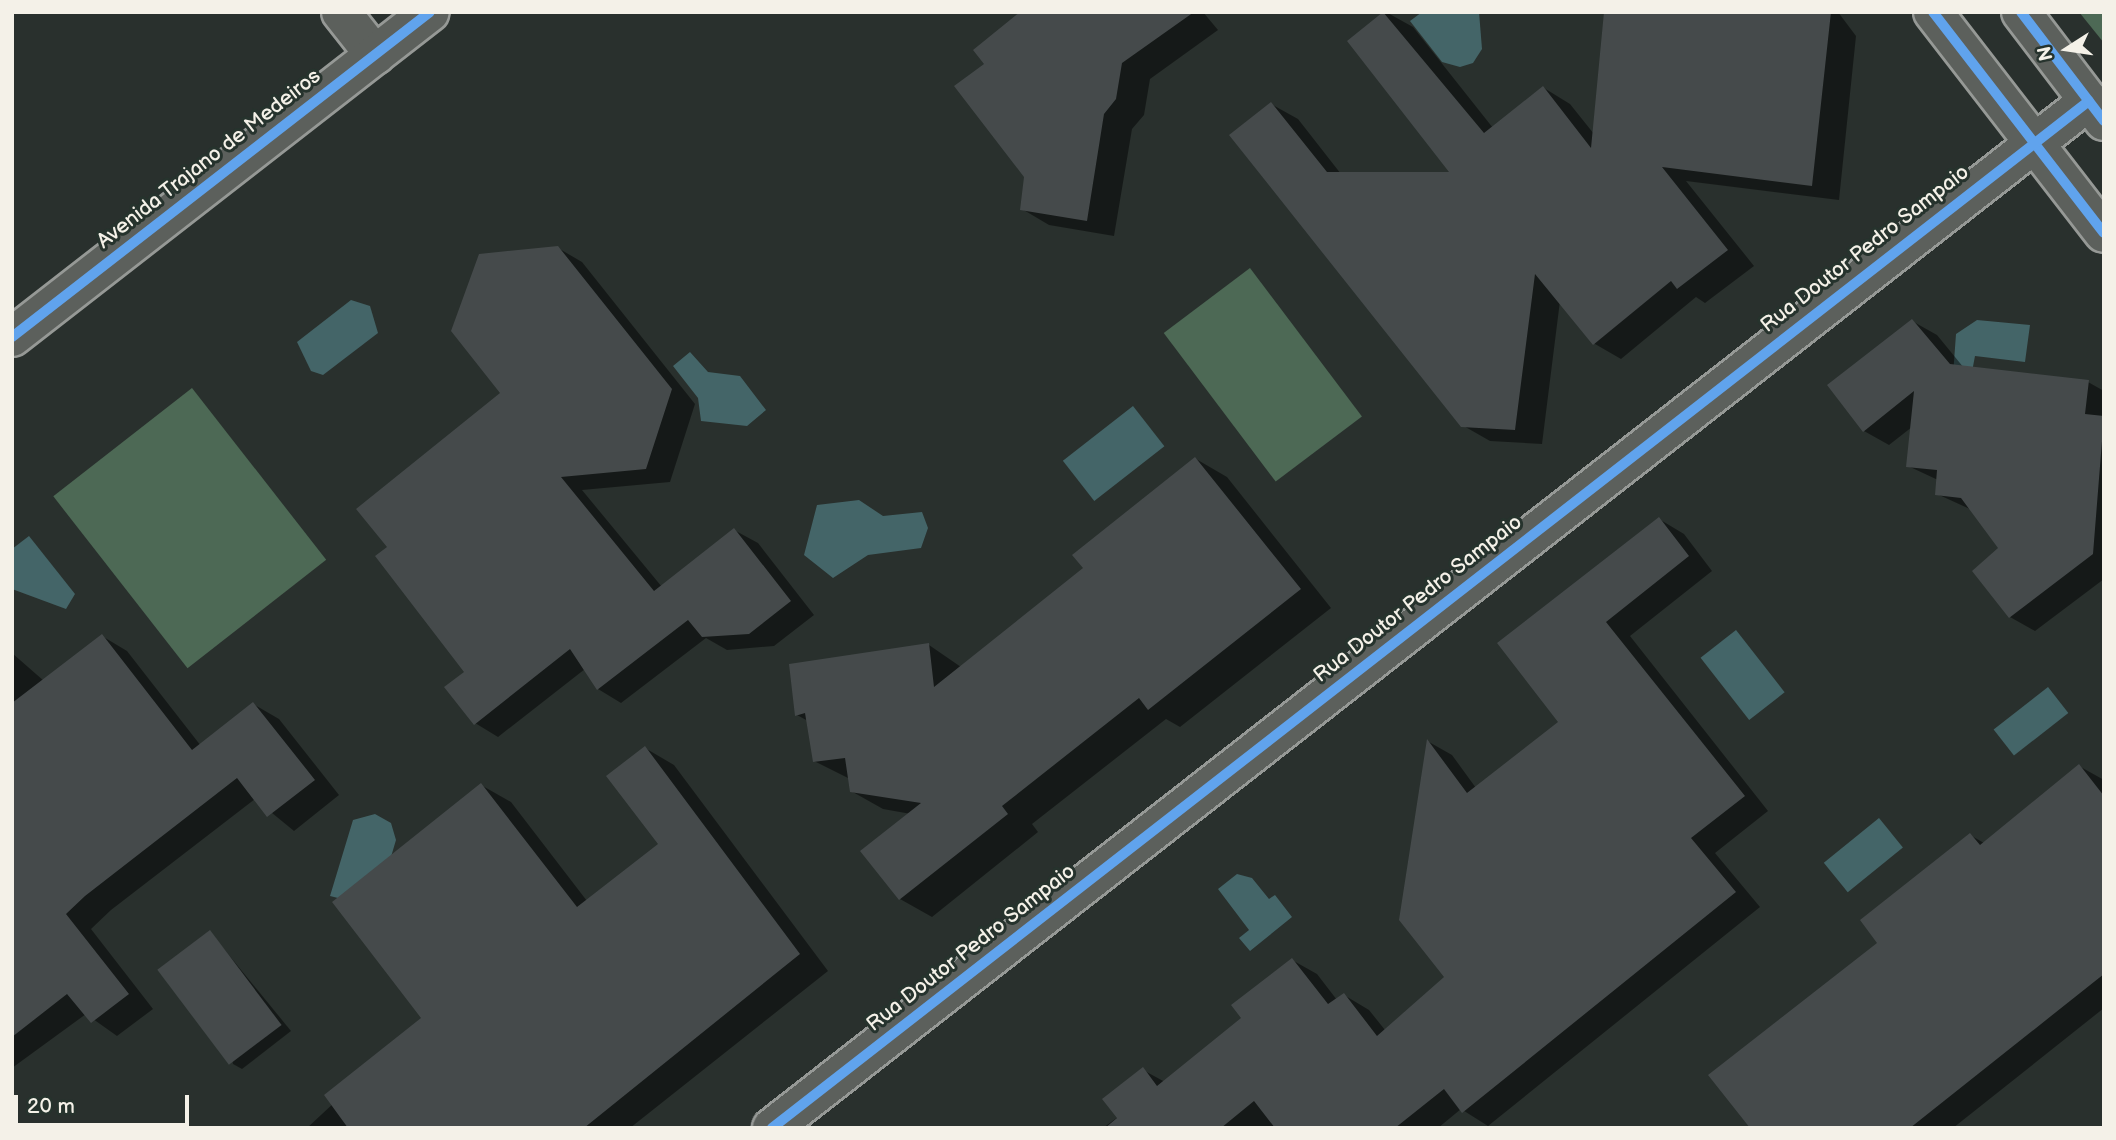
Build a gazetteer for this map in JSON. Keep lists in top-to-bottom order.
{
  "streets": {
    "street": ["Avenida Trajano de Medeiros", "Rua Doutor Pedro Sampaio"]
  },
  "scale_bar": "20 m",
  "north": "left"
}
